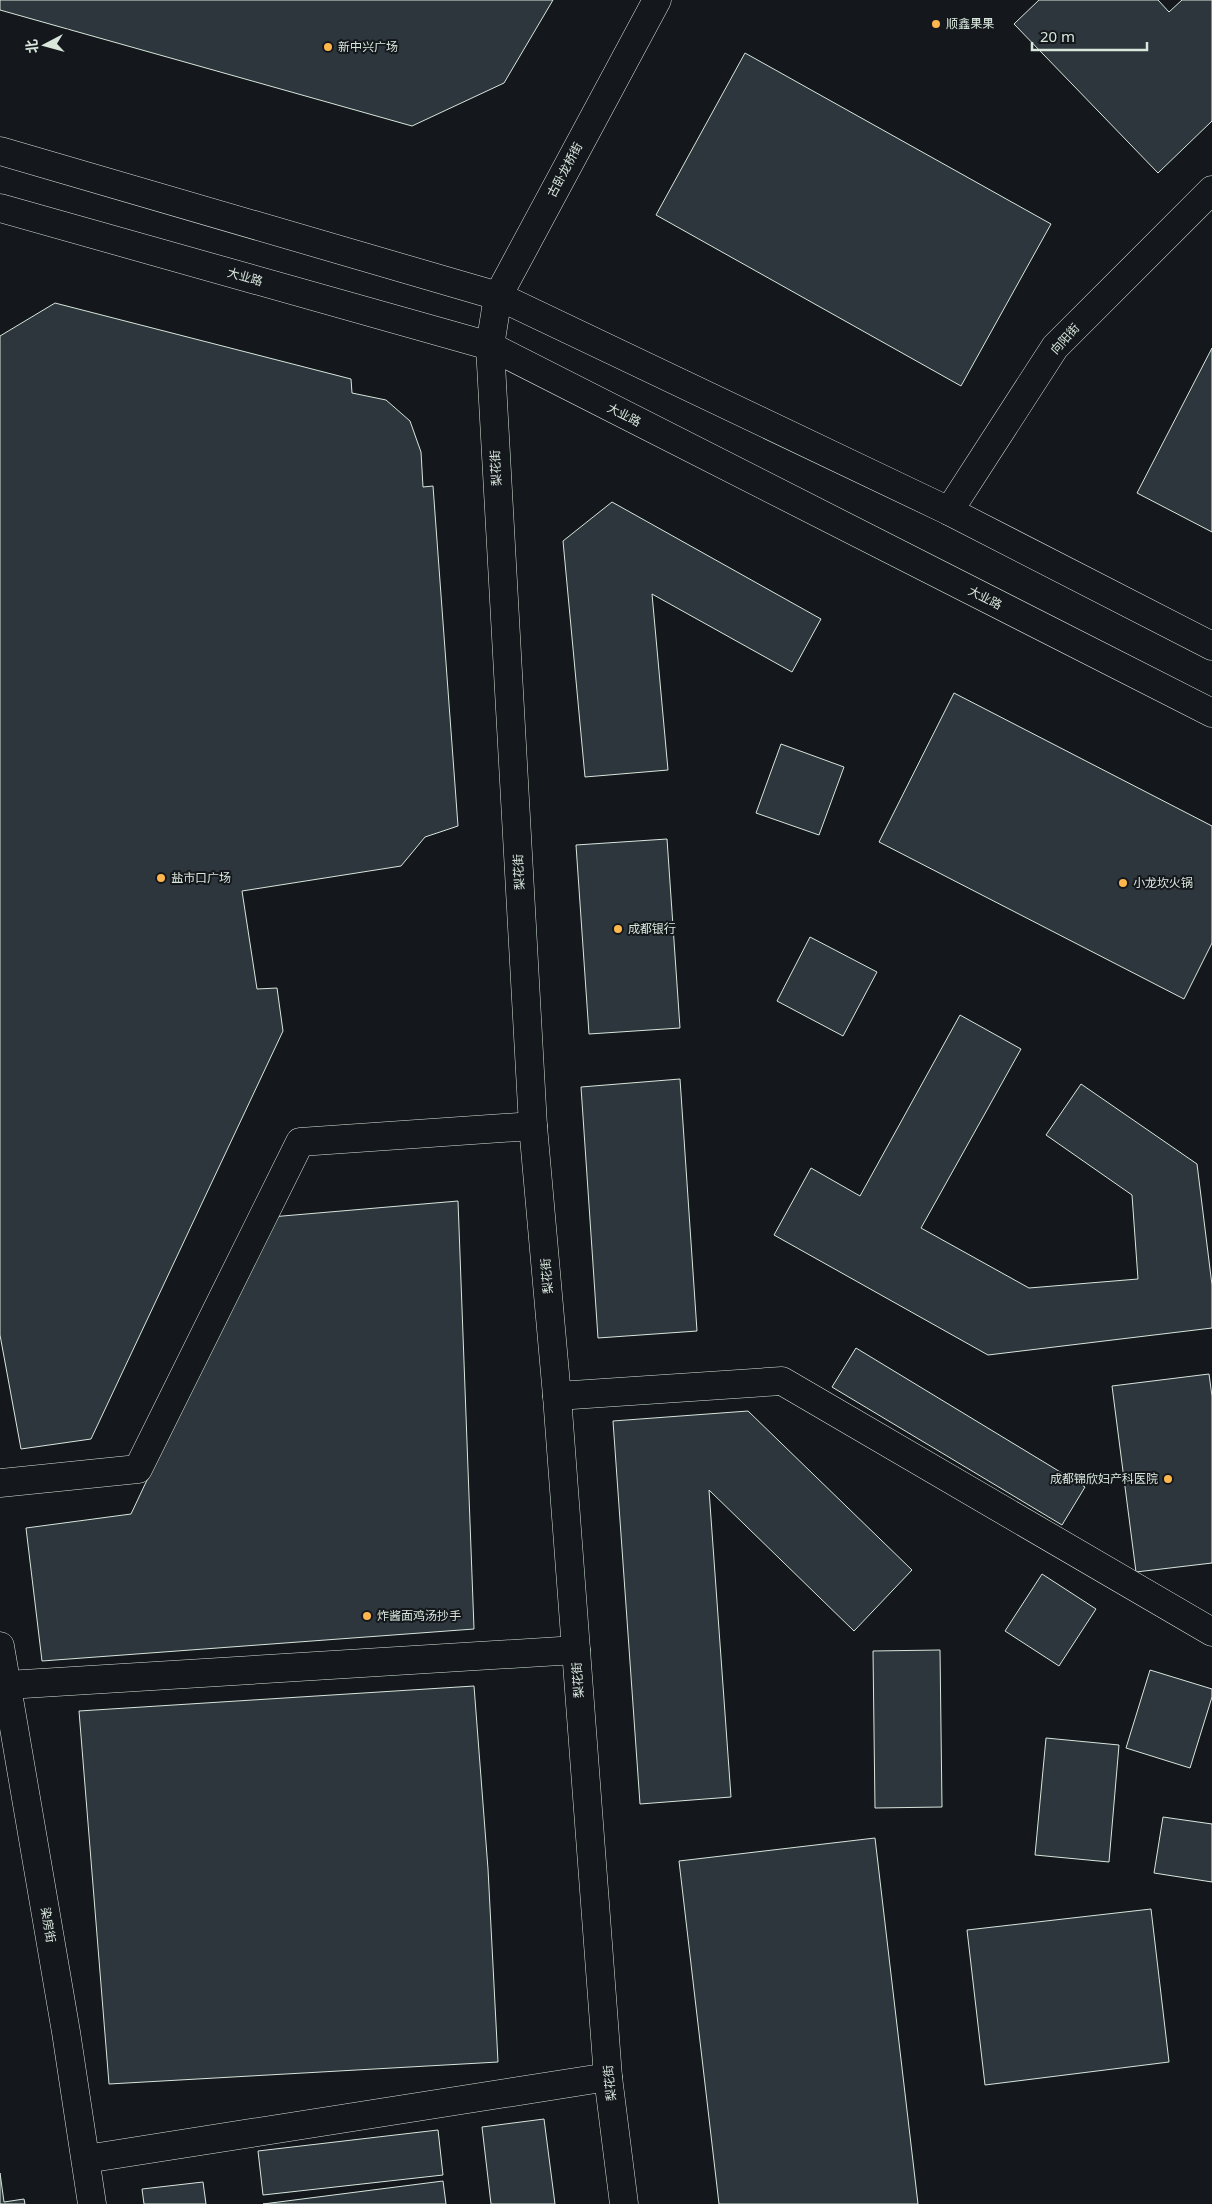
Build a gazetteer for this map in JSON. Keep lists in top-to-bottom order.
{
  "streets": {
    "street": [
      "古卧龙桥街",
      "大业路",
      "向阳街",
      "梨花街",
      "染房街"
    ]
  },
  "crossings": [
    ["古卧龙桥街", "大业路"],
    ["古卧龙桥街", "梨花街"],
    ["大业路", "梨花街"]
  ],
  "places": [
    "顺鑫果果",
    "新中兴广场",
    "盐市口广场",
    "小龙坎火锅",
    "成都银行",
    "成都锦欣妇产科医院",
    "炸酱面鸡汤抄手"
  ],
  "scale_bar": "20 m",
  "north": "left"
}
